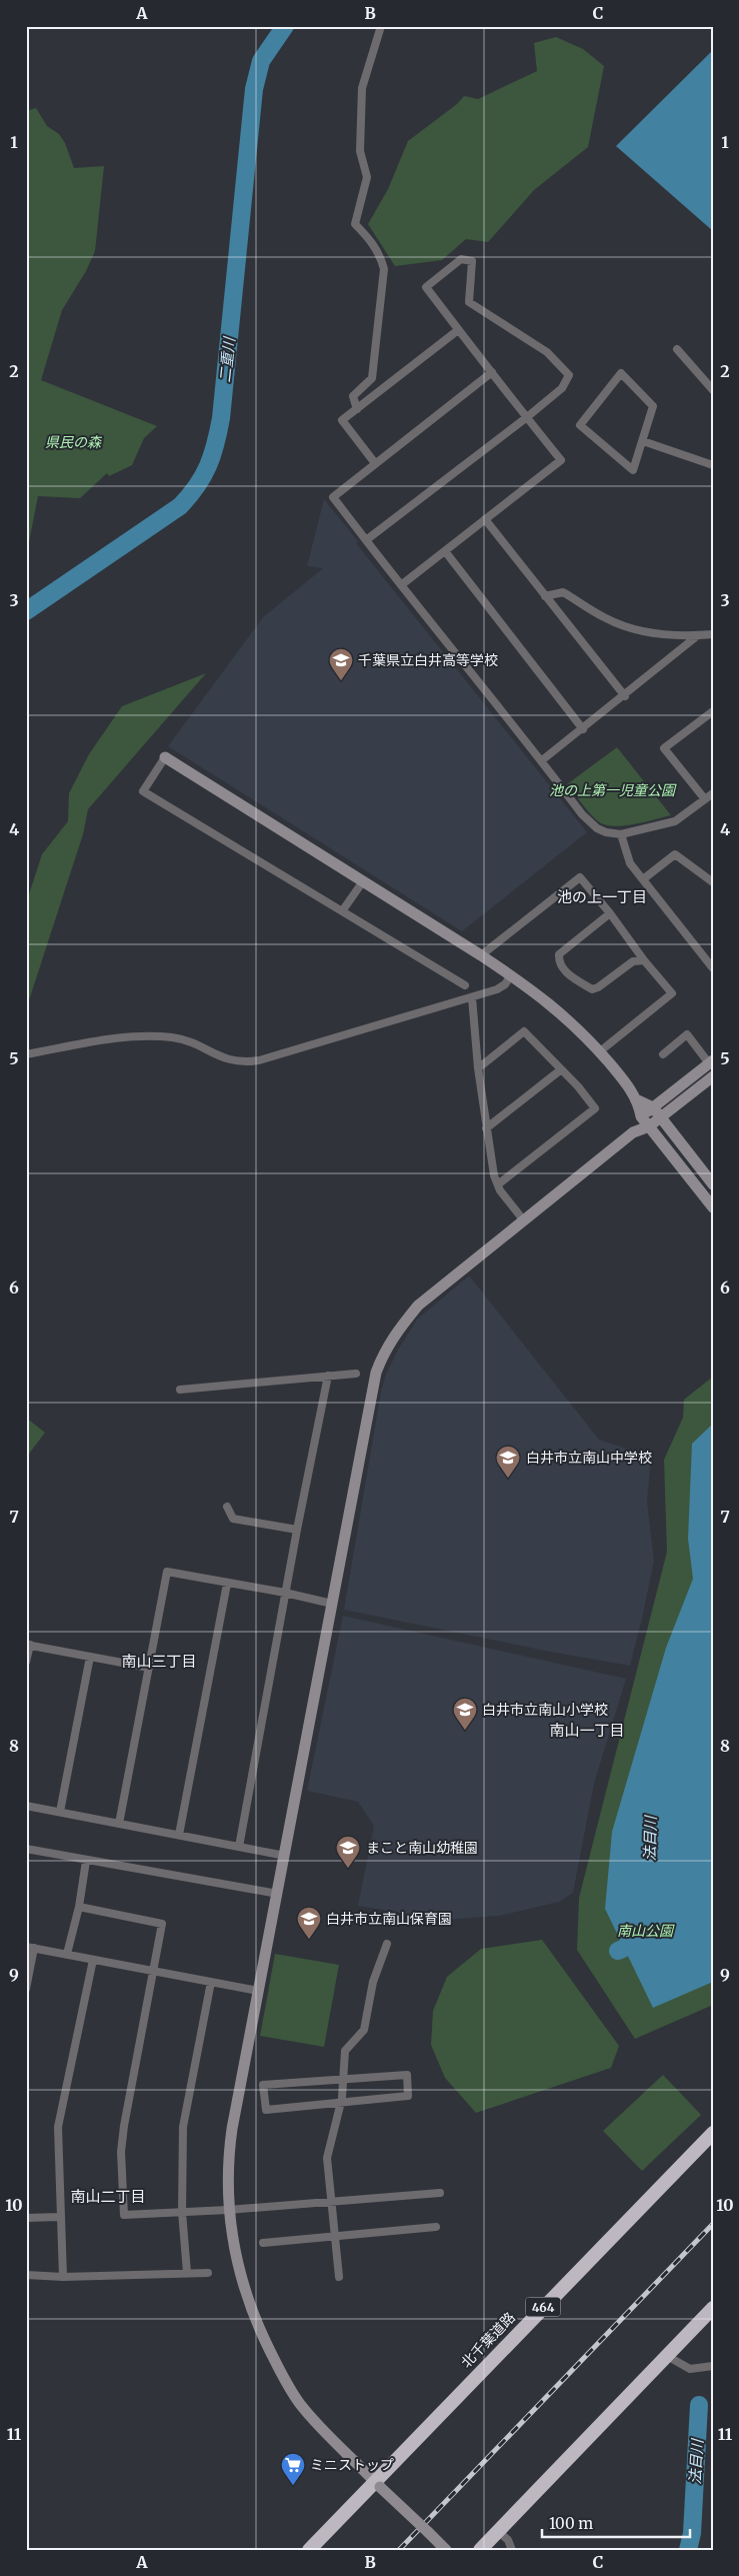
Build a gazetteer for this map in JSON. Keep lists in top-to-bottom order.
{
  "streets": {
    "highway": ["464", "北千葉道路"]
  },
  "districts": [
    "池の上一丁目",
    "南山三丁目",
    "南山一丁目",
    "南山二丁目"
  ],
  "water": ["二重川", "法目川"],
  "parks": ["県民の森", "池の上第一児童公園", "南山公園"],
  "places": {
    "school or university": [
      "千葉県立白井高等学校",
      "白井市立南山中学校",
      "白井市立南山小学校",
      "まこと南山幼稚園",
      "白井市立南山保育園"
    ],
    "supermarket": ["ミニストップ"]
  },
  "scale_bar": "100 m",
  "grid": {
    "columns": ["A", "B", "C"],
    "rows": [
      "1",
      "2",
      "3",
      "4",
      "5",
      "6",
      "7",
      "8",
      "9",
      "10",
      "11"
    ]
  }
}
